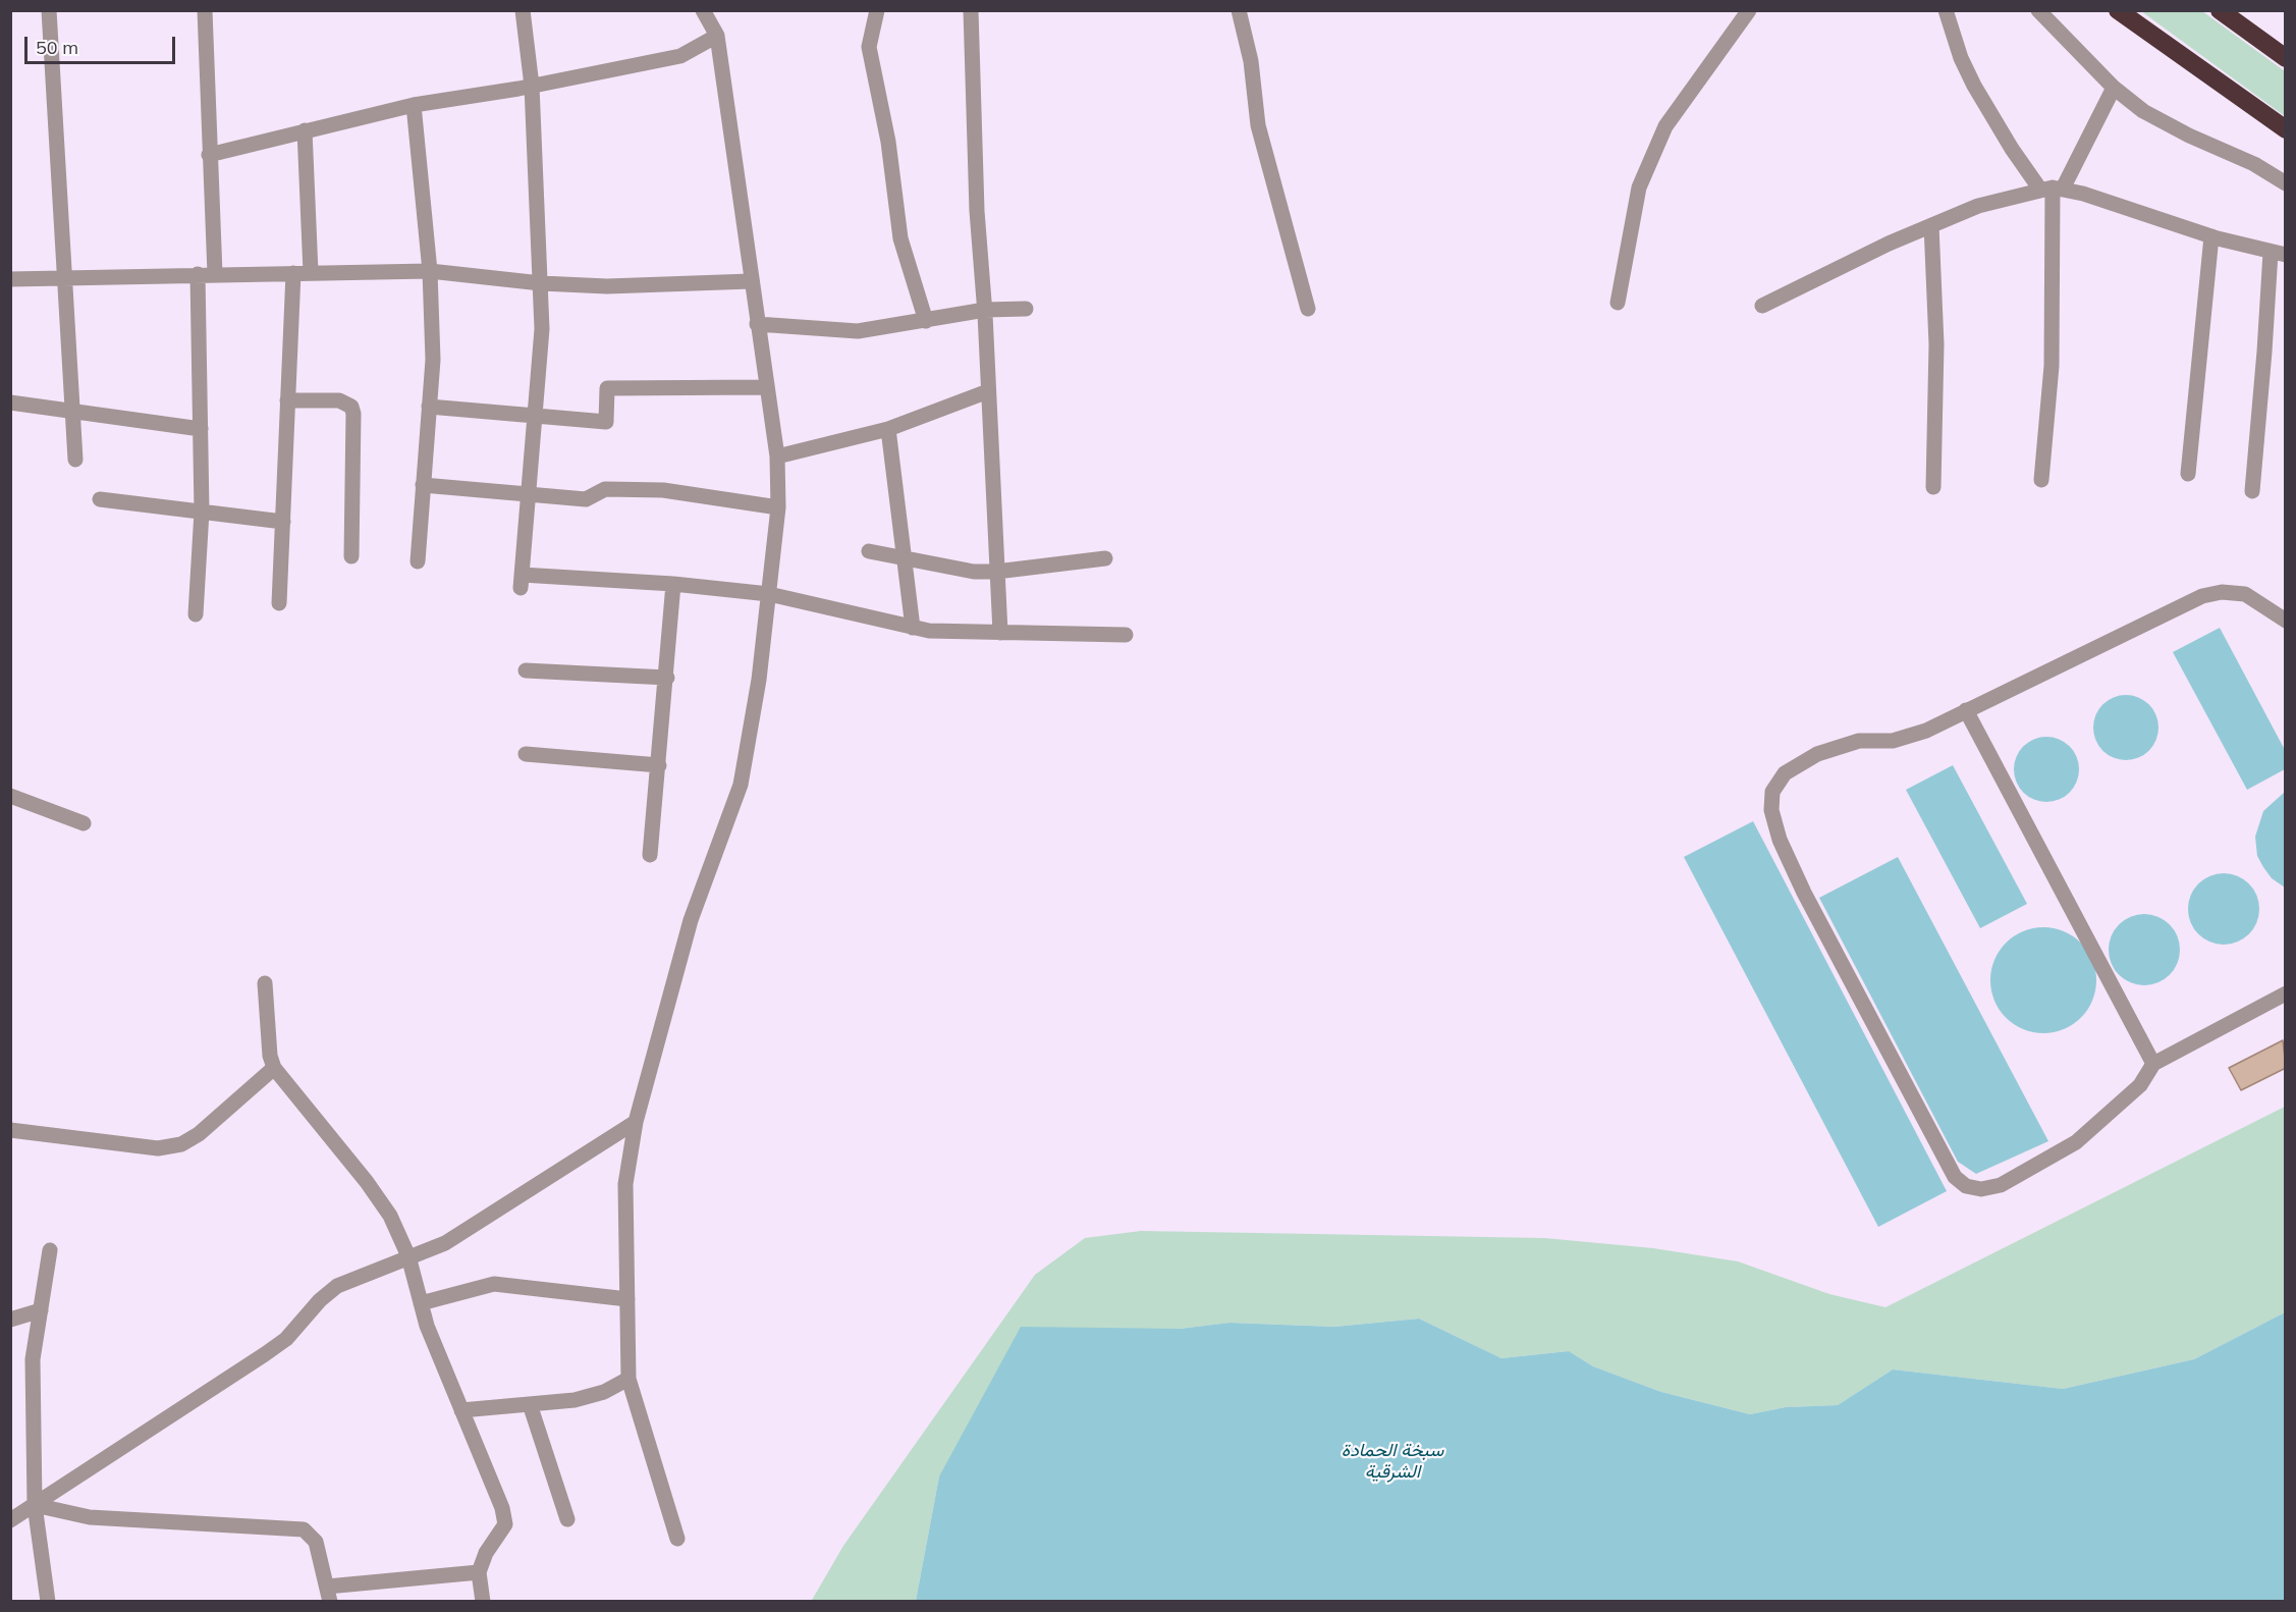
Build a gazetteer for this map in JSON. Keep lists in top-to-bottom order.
{
  "water": ["سبخة الحمادة الشرقية"],
  "scale_bar": "50 m"
}
